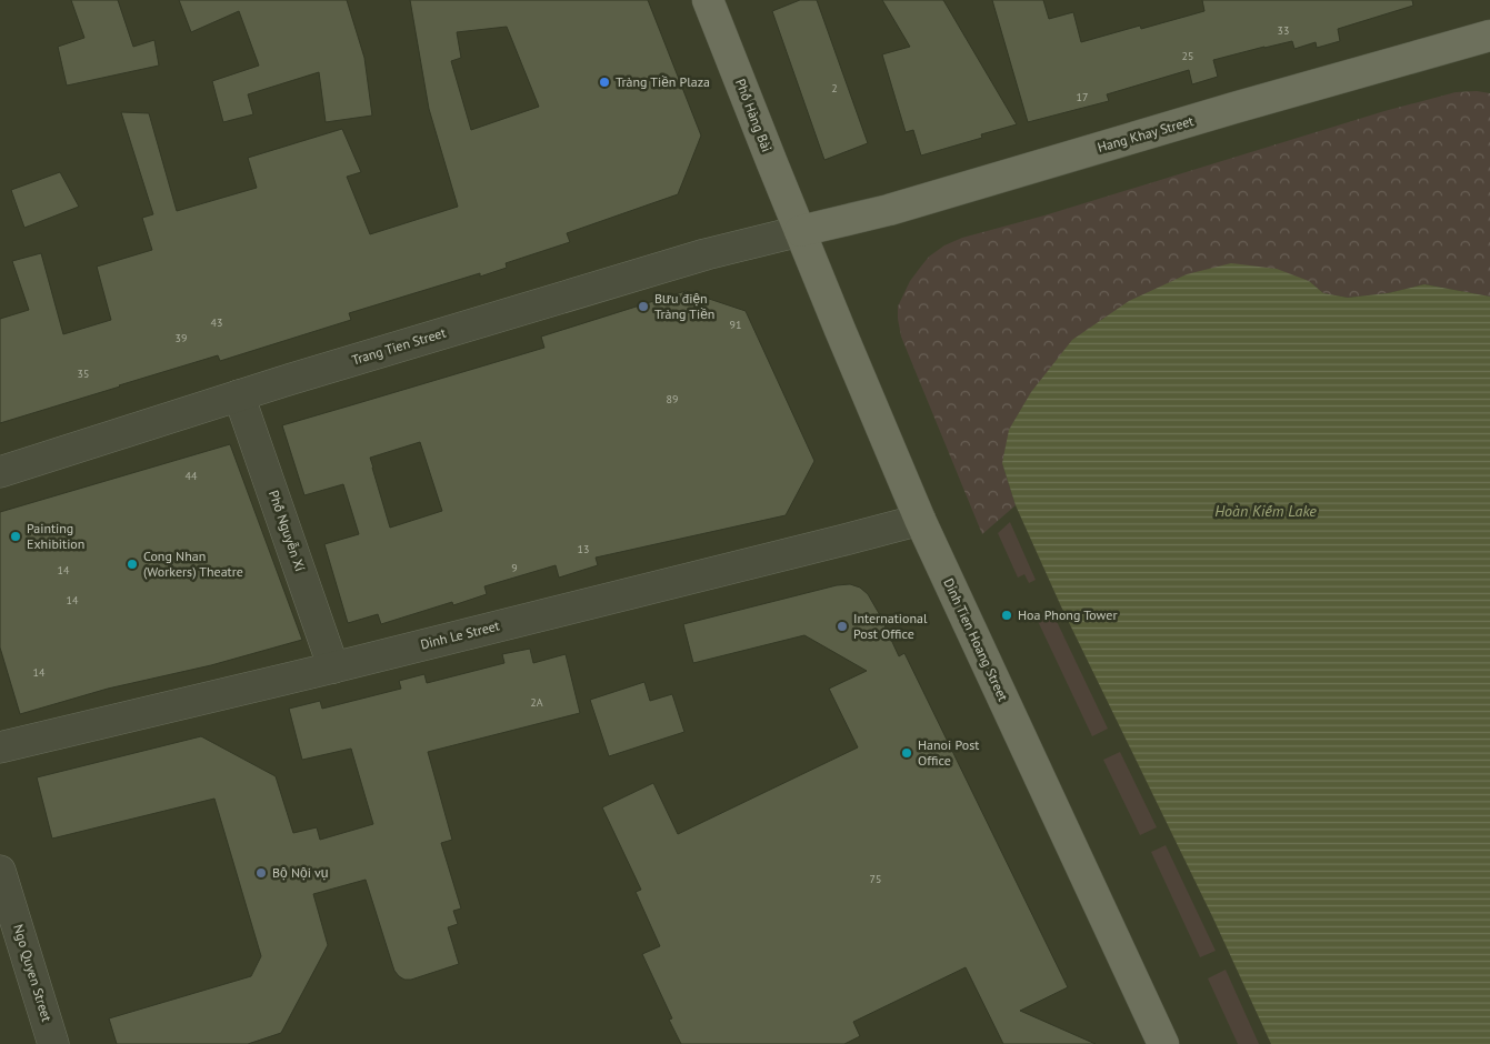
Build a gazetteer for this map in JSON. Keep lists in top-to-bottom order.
{
  "streets": {
    "main road": ["Phố Hàng Bài", "Hang Khay Street", "Dinh Tien Hoang Street"],
    "street": [
      "Trang Tien Street",
      "Phố Nguyễn Xí",
      "Dinh Le Street",
      "Ngo Quyen Street"
    ]
  },
  "crossings": [
    ["Phố Hàng Bài", "Hang Khay Street"],
    ["Phố Hàng Bài", "Trang Tien Street"],
    ["Phố Hàng Bài", "Dinh Tien Hoang Street"],
    ["Hang Khay Street", "Trang Tien Street"],
    ["Hang Khay Street", "Dinh Tien Hoang Street"],
    ["Trang Tien Street", "Phố Nguyễn Xí"],
    ["Trang Tien Street", "Dinh Tien Hoang Street"],
    ["Phố Nguyễn Xí", "Dinh Le Street"],
    ["Dinh Le Street", "Dinh Tien Hoang Street"]
  ],
  "water": ["Hoàn Kiếm Lake"],
  "places": [
    "Tràng Tiền Plaza",
    "Bưu điện Tràng Tiền",
    "Painting Exhibition",
    "Cong Nhan (Workers) Theatre",
    "Hoa Phong Tower",
    "International Post Office",
    "Hanoi Post Office",
    "Bộ Nội vụ"
  ],
  "house_numbers": [
    "33",
    "25",
    "2",
    "17",
    "43",
    "91",
    "39",
    "35",
    "89",
    "44",
    "13",
    "9",
    "14",
    "14",
    "14",
    "2A",
    "75"
  ]
}
